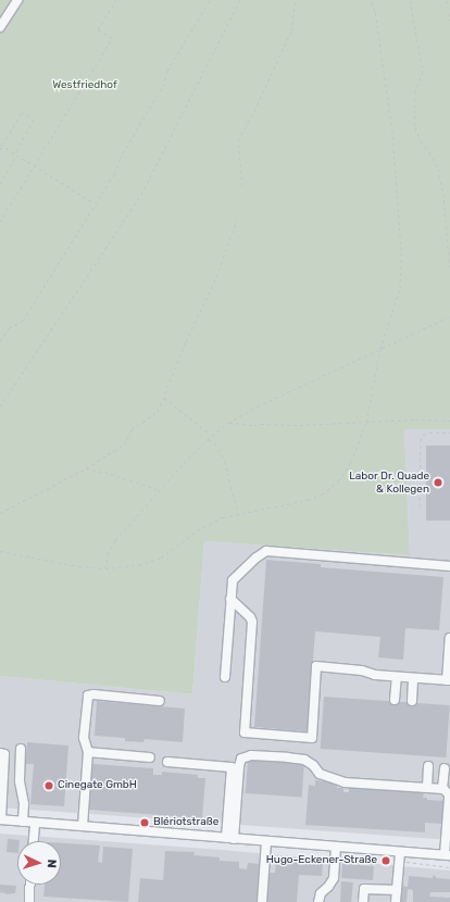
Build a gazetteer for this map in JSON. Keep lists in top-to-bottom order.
{
  "parks": ["Westfriedhof"],
  "places": [
    "Labor Dr. Quade & Kollegen",
    "Cinegate GmbH",
    "Blériotstraße",
    "Hugo-Eckener-Straße"
  ],
  "north": "right"
}
